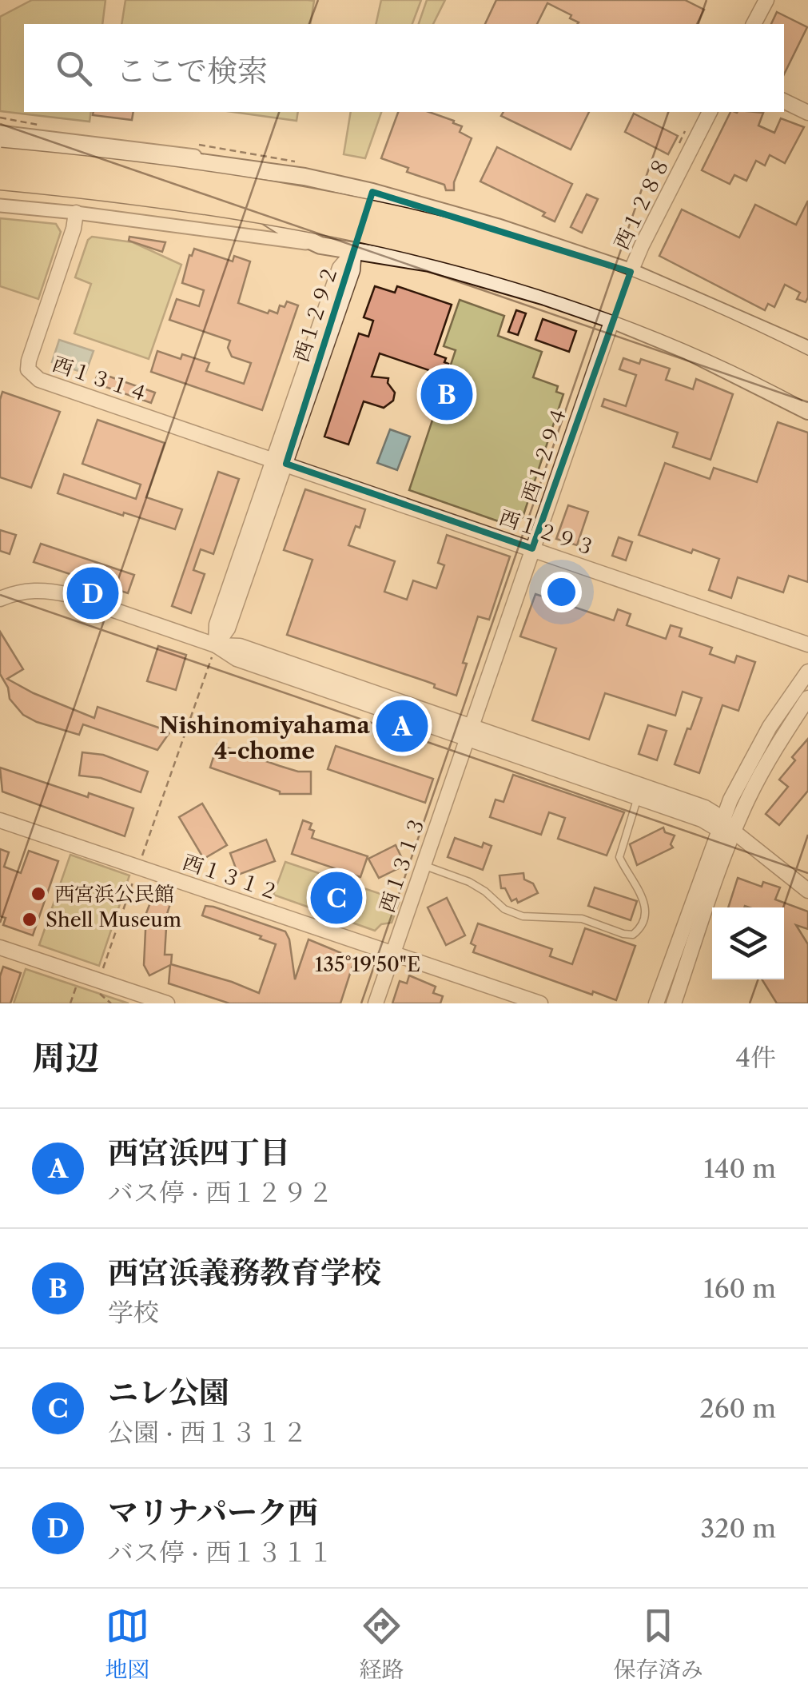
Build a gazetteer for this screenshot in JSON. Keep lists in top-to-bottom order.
{
  "streets": {
    "street": [
      "西１２８８",
      "西１２９２",
      "西１３１４",
      "西１２９４",
      "西１２９３",
      "西１３１３",
      "西１３１２"
    ]
  },
  "crossings": [
    ["西１２９２", "西１３１４"],
    ["西１２９２", "西１２９３"],
    ["西１３１４", "西１２９３"],
    ["西１２９４", "西１２９３"],
    ["西１２９４", "西１３１３"],
    ["西１３１３", "西１３１２"]
  ],
  "districts": ["Nishinomiyahama 4-chome"],
  "places": ["西宮浜公民館", "Shell Museum"],
  "page": {
    "search": "ここで検索",
    "pins": [
      "B",
      "D",
      "A",
      "C"
    ],
    "heading": ["周辺", "4件"],
    "list": [
      {
        "mark": "A",
        "name": "西宮浜四丁目",
        "note": "バス停 · 西１２９２",
        "value": "140 m"
      },
      {
        "mark": "B",
        "name": "西宮浜義務教育学校",
        "note": "学校",
        "value": "160 m"
      },
      {
        "mark": "C",
        "name": "ニレ公園",
        "note": "公園 · 西１３１２",
        "value": "260 m"
      },
      {
        "mark": "D",
        "name": "マリナパーク西",
        "note": "バス停 · 西１３１１",
        "value": "320 m"
      }
    ],
    "nav": ["地図", "経路", "保存済み"]
  },
  "coordinates": ["135°19'50\"E"]
}
